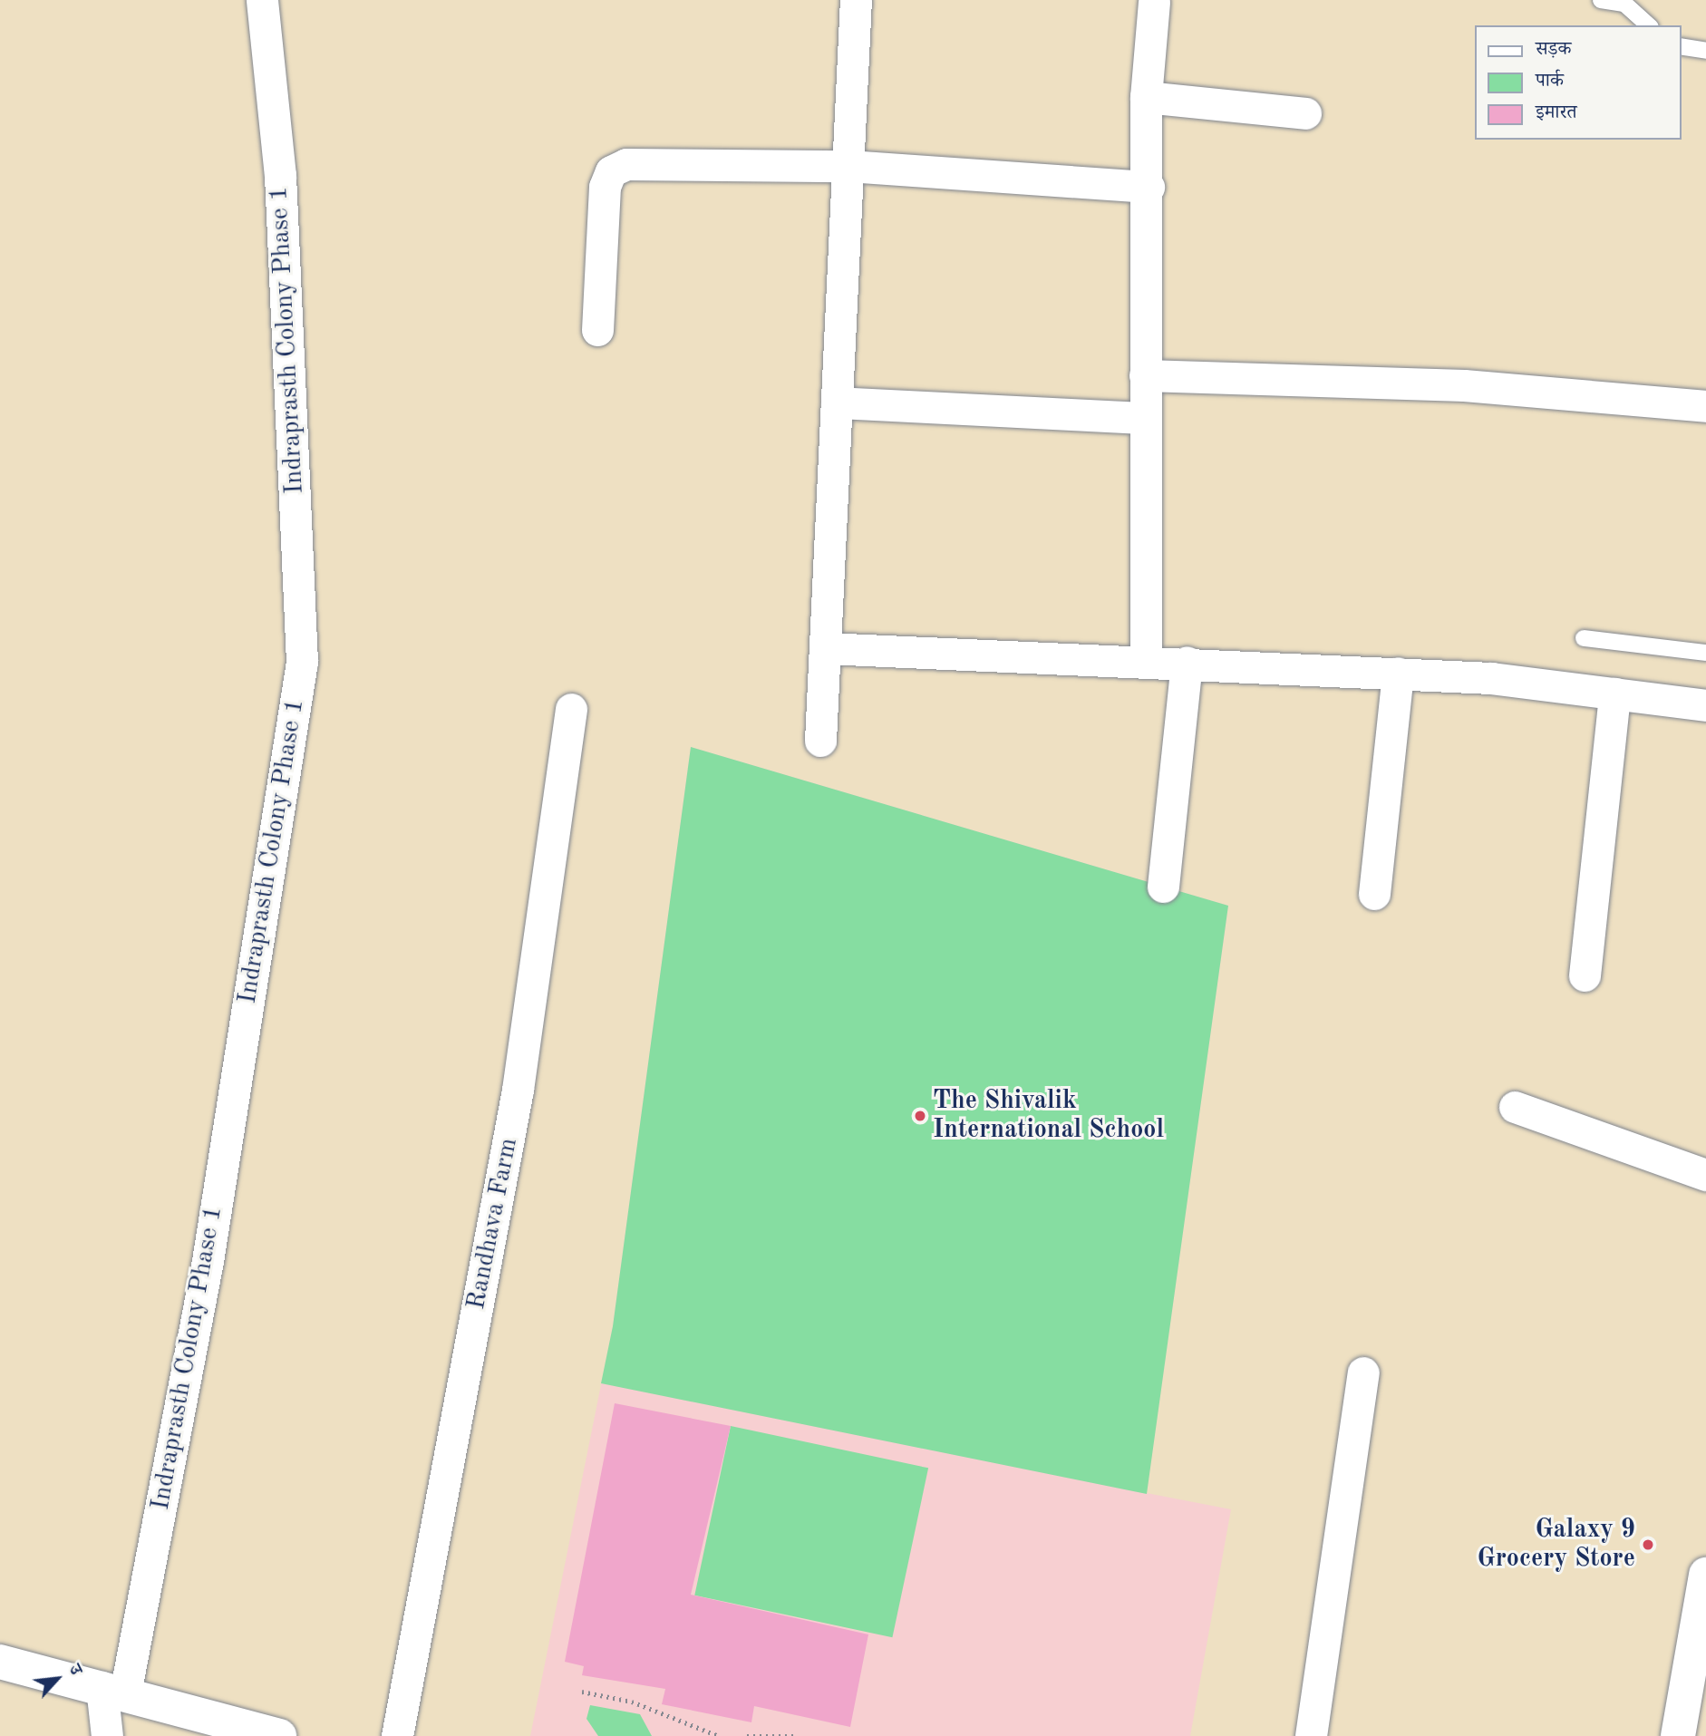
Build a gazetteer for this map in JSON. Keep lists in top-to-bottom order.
{
  "streets": {
    "street": ["Indraprasth Colony Phase 1", "Randhava Farm"]
  },
  "places": ["The Shivalik International School", "Galaxy 9 Grocery Store"],
  "legend": ["सड़क", "पार्क", "इमारत"],
  "north": "top right"
}
